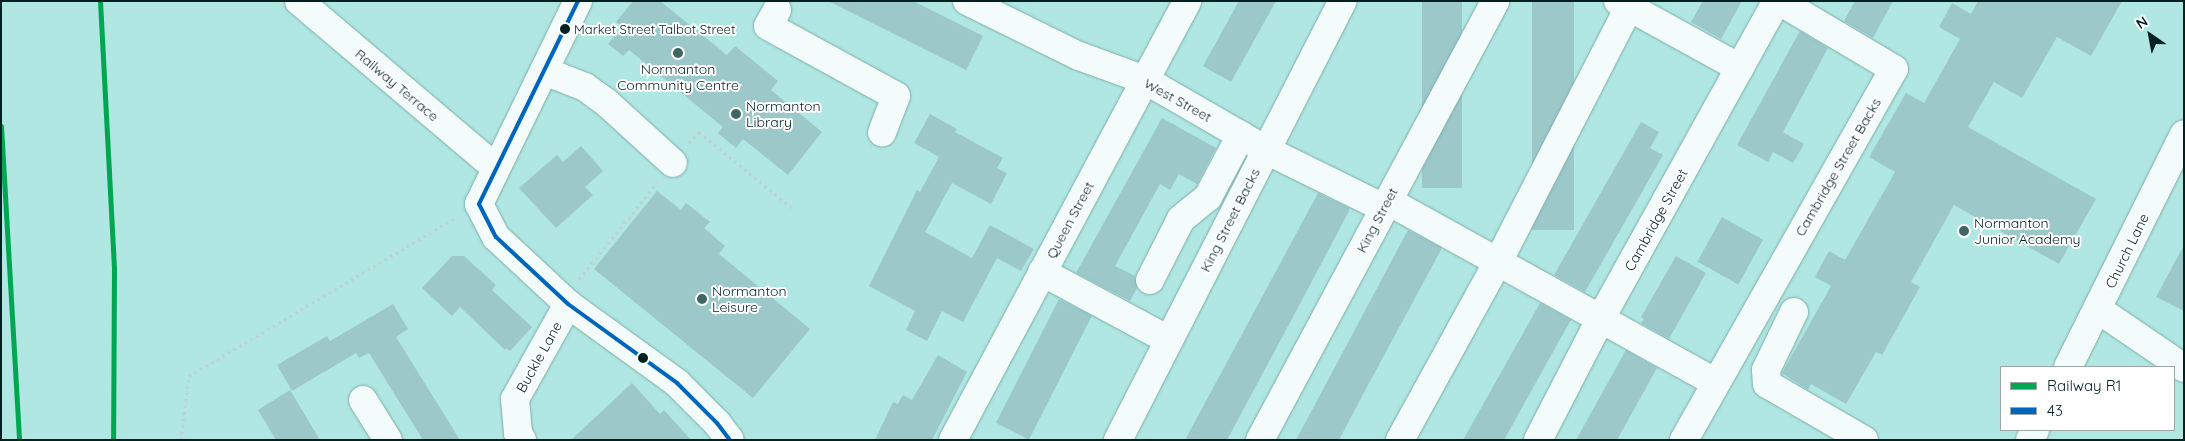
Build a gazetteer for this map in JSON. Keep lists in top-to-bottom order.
{
  "streets": {
    "street": [
      "Railway Terrace",
      "West Street",
      "Cambridge Street Backs",
      "Queen Street",
      "King Street Backs",
      "King Street",
      "Cambridge Street",
      "Church Lane",
      "Buckle Lane"
    ]
  },
  "crossings": [
    ["West Street", "Queen Street"],
    ["West Street", "King Street Backs"],
    ["West Street", "King Street"],
    ["Cambridge Street Backs", "Cambridge Street"]
  ],
  "places": [
    "Market Street Talbot Street",
    "Normanton Community Centre",
    "Normanton Library",
    "Normanton Junior Academy",
    "Normanton Leisure"
  ],
  "lines": ["rail line R1", "transit line 43"],
  "legend": ["Railway R1", "43"],
  "north": "top left"
}
